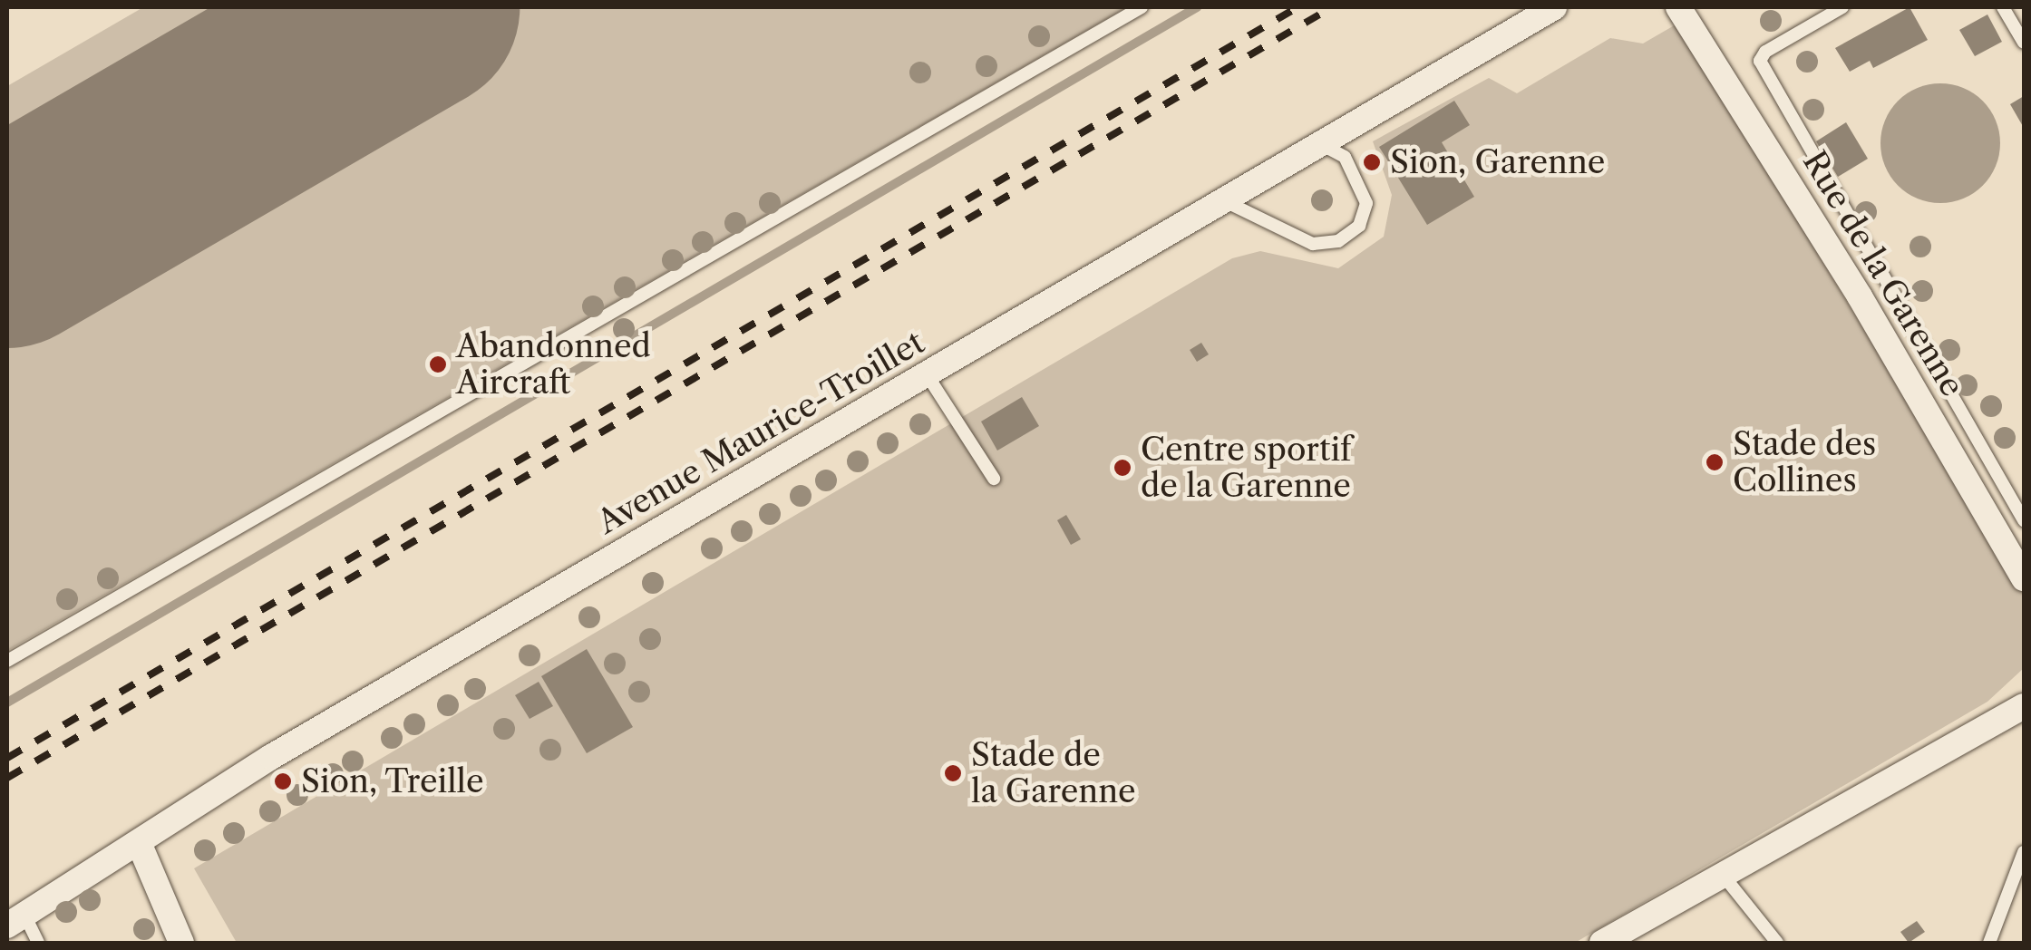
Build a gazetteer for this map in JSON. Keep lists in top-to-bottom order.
{
  "streets": {
    "street": ["Rue de la Garenne", "Avenue Maurice-Troillet"]
  },
  "places": [
    "Sion, Garenne",
    "Abandonned Aircraft",
    "Stade des Collines",
    "Centre sportif de la Garenne",
    "Stade de la Garenne",
    "Sion, Treille"
  ]
}
